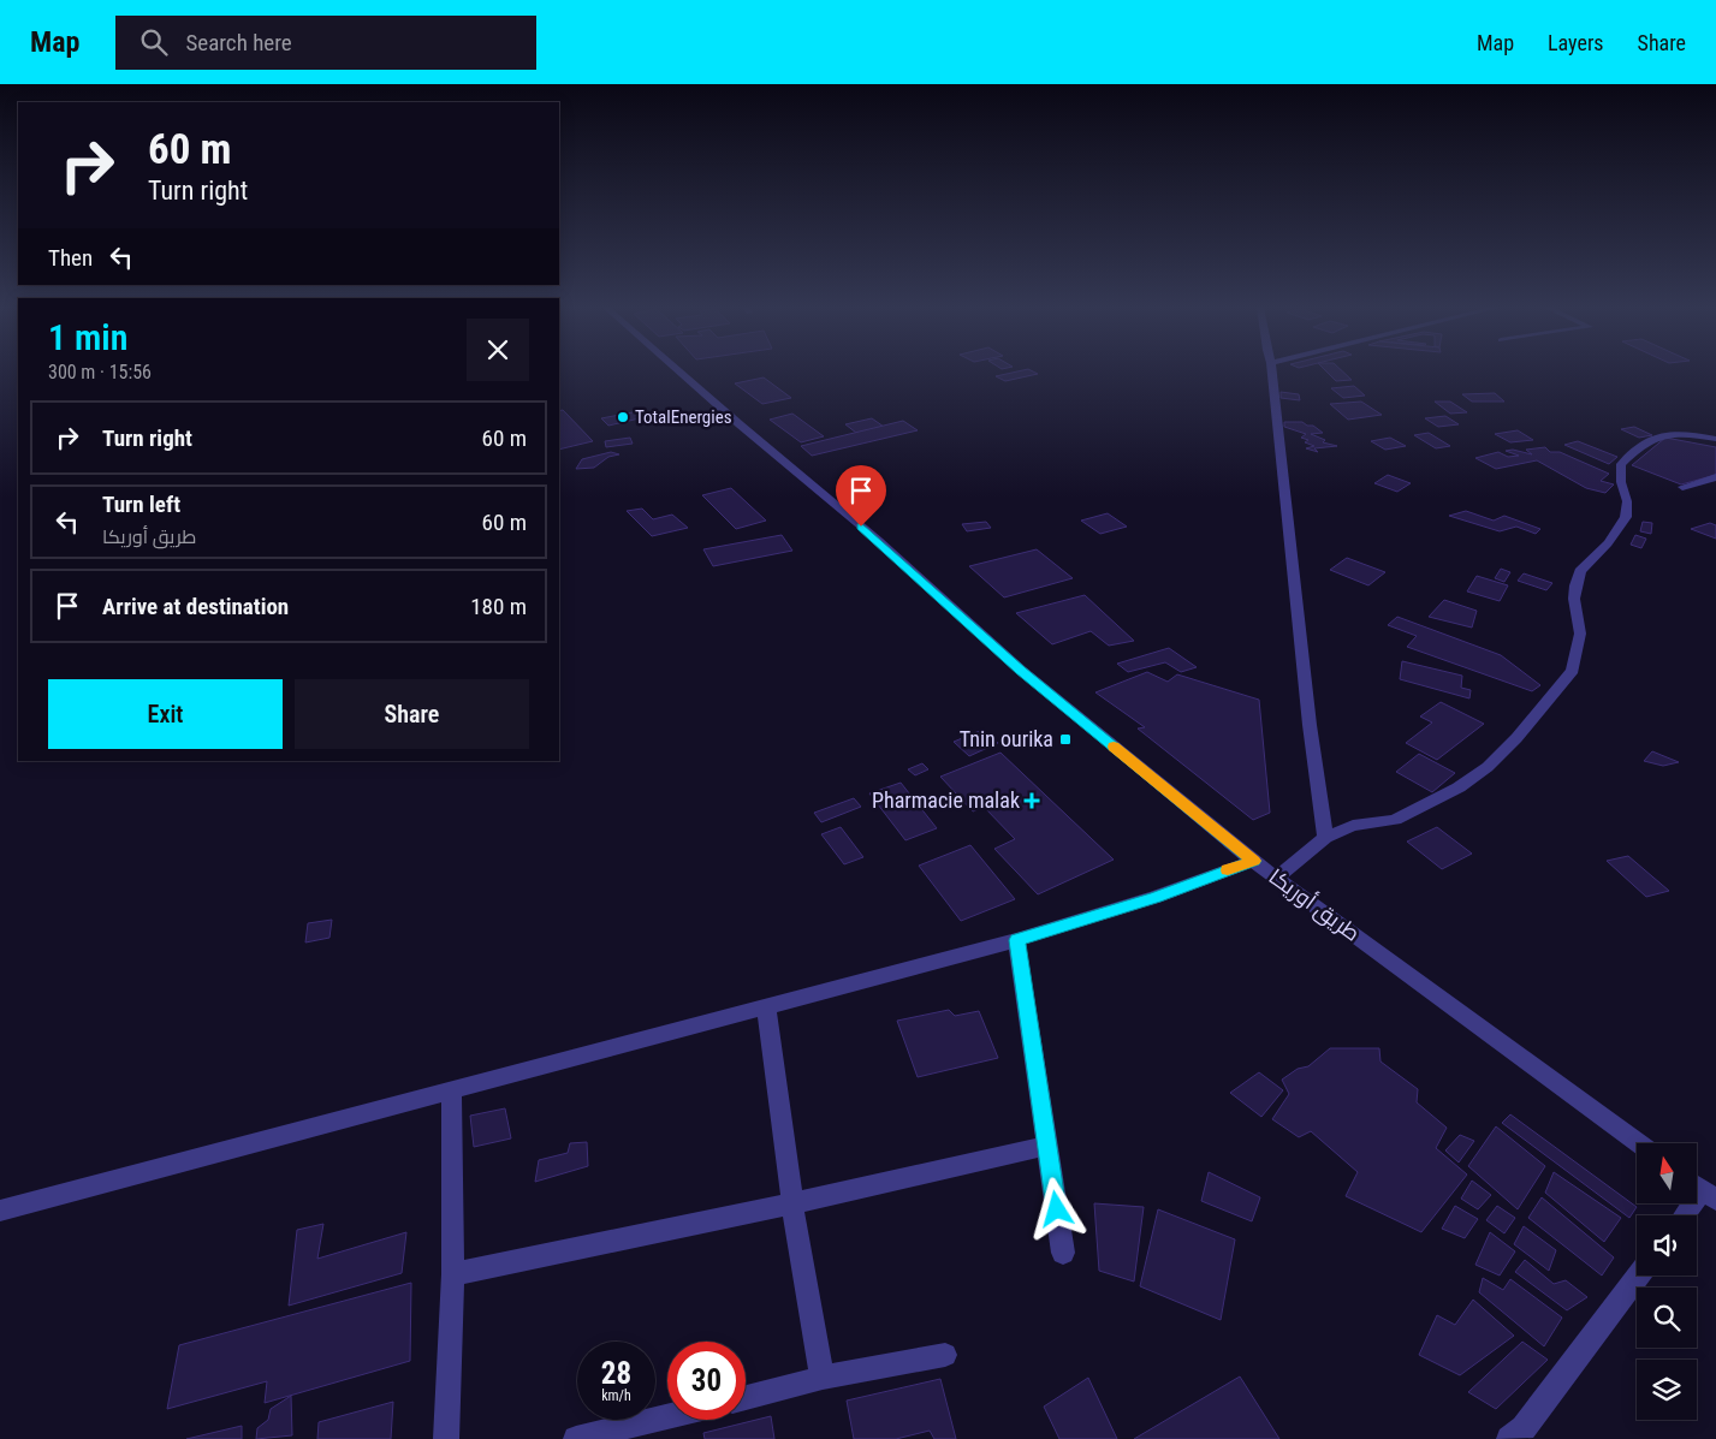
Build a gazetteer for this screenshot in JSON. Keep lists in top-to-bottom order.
{
  "streets": {
    "street": ["طريق أوريكا"]
  },
  "places": {
    "other": ["TotalEnergies"],
    "transit": ["Tnin ourika"],
    "health": ["Pharmacie malak"]
  },
  "north": "top",
  "page": {
    "header": "Map",
    "search": "Search here",
    "nav": ["Map", "Layers", "Share"],
    "turn": ["60 m", "Turn right"],
    "then": "Then",
    "heading": ["1 min", "300 m · 15:56"],
    "list": [
      {
        "name": "Turn right",
        "value": "60 m"
      },
      {
        "name": "Turn left",
        "note": "طريق أوريكا",
        "value": "60 m"
      },
      {
        "name": "Arrive at destination",
        "value": "180 m"
      }
    ],
    "buttons": ["Exit", "Share"],
    "speed": "28 km/h",
    "limit": "30"
  }
}
